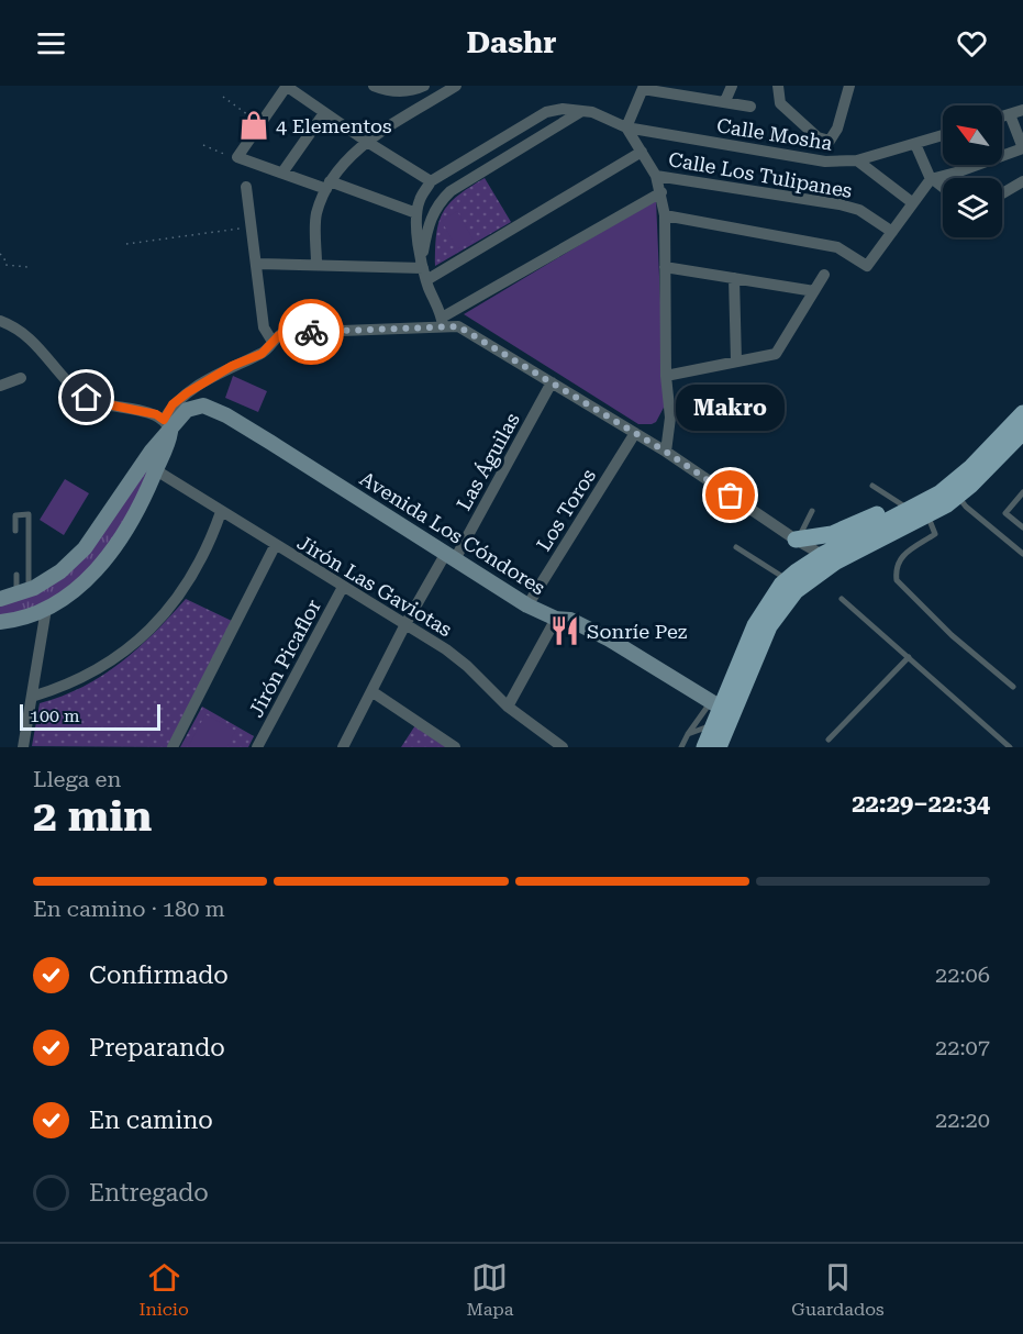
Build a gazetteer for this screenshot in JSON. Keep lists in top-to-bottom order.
{
  "streets": {
    "main road": ["Avenida Los Cóndores"],
    "street": [
      "Calle Mosha",
      "Calle Los Tulipanes",
      "Las Águilas",
      "Los Toros",
      "Jirón Las Gaviotas",
      "Jirón Picaflor"
    ]
  },
  "crossings": [
    ["Las Águilas", "Avenida Los Cóndores"],
    ["Las Águilas", "Jirón Las Gaviotas"],
    ["Los Toros", "Avenida Los Cóndores"],
    ["Jirón Las Gaviotas", "Jirón Picaflor"]
  ],
  "places": {
    "shop": ["4 Elementos"],
    "other": ["Makro"],
    "restaurant": ["Sonríe Pez"]
  },
  "scale_bar": "100 m",
  "north": "top left",
  "page": {
    "header": "Dashr",
    "bubble": "Makro",
    "scale": "100 m",
    "heading": ["2 min", "Llega en", "22:29–22:34"],
    "bar": "En camino · 180 m",
    "list": [
      ["Confirmado", "22:06"],
      ["Preparando", "22:07"],
      ["En camino", "22:20"],
      "Entregado"
    ],
    "tabs": ["Inicio", "Mapa", "Guardados"]
  }
}
